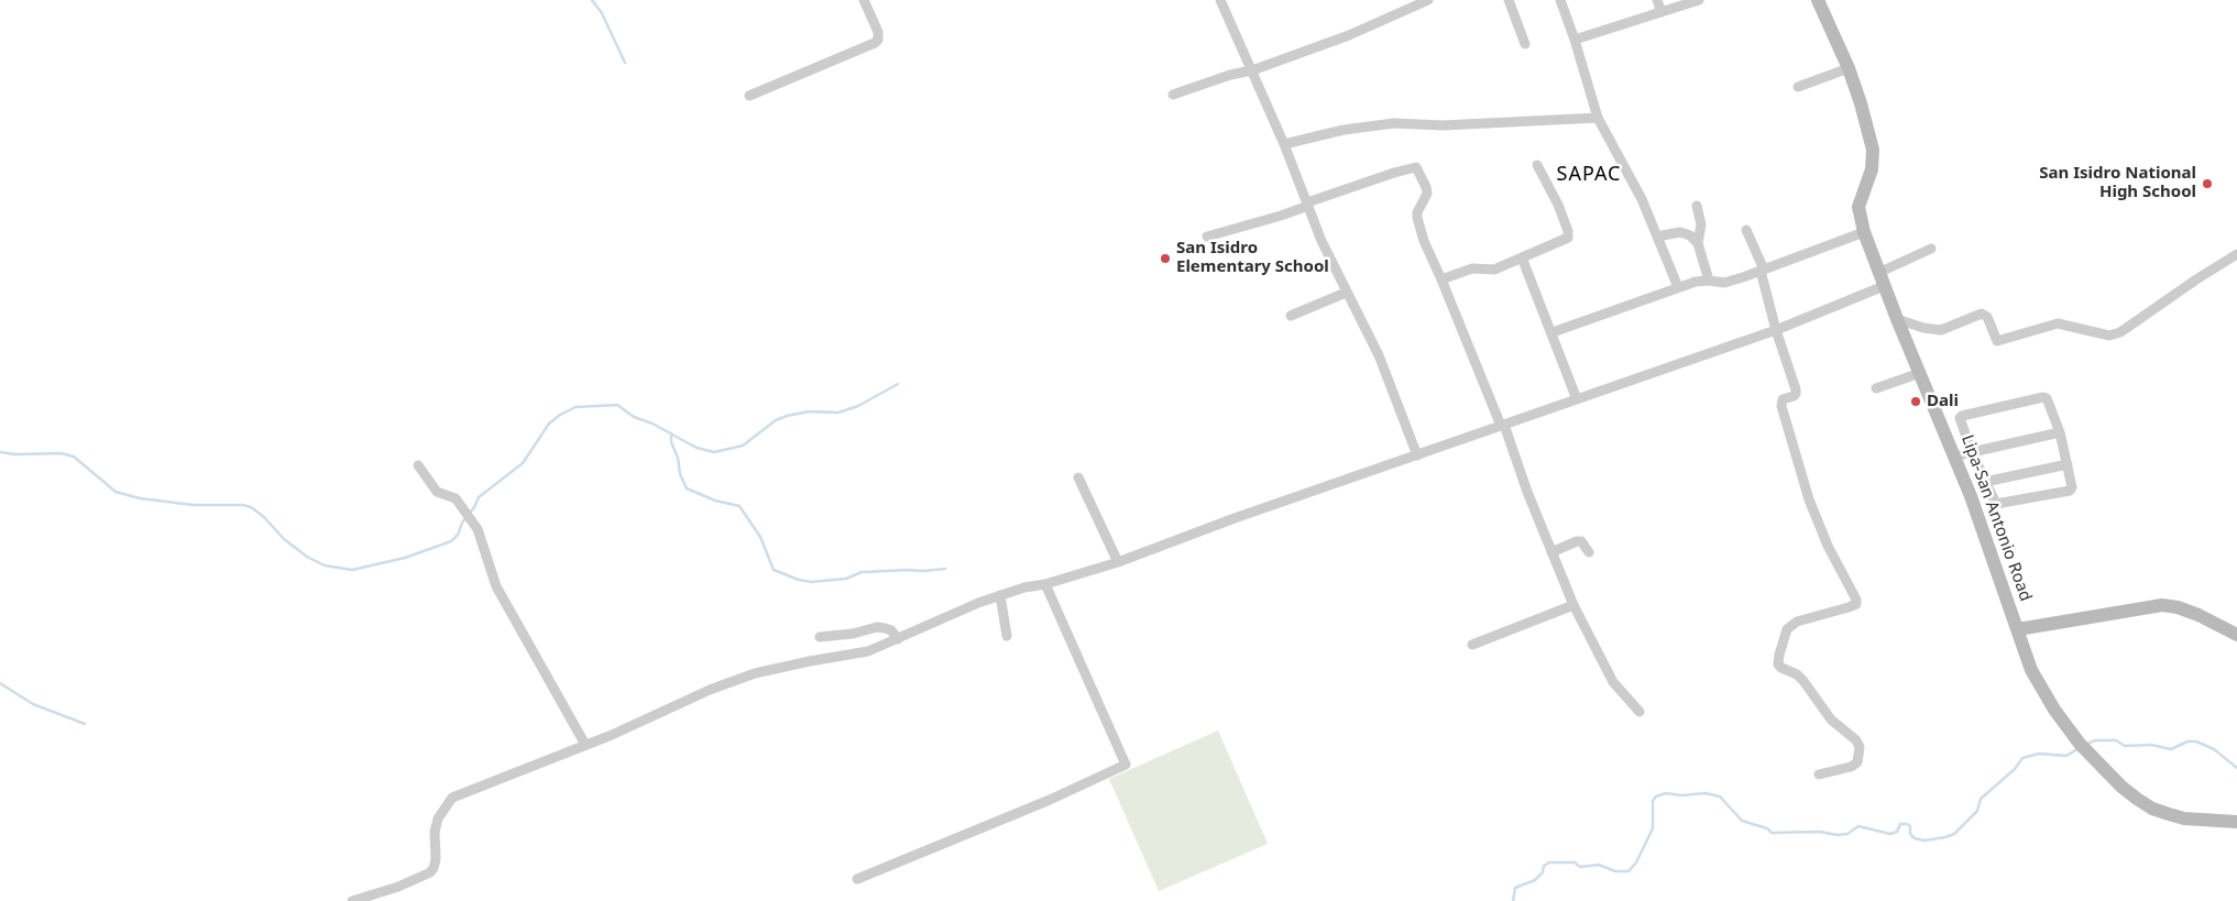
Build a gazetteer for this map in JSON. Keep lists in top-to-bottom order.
{
  "streets": {
    "main road": ["Lipa-San Antonio Road"]
  },
  "districts": ["SAPAC"],
  "places": ["San Isidro National High School", "San Isidro Elementary School", "Dali"]
}
